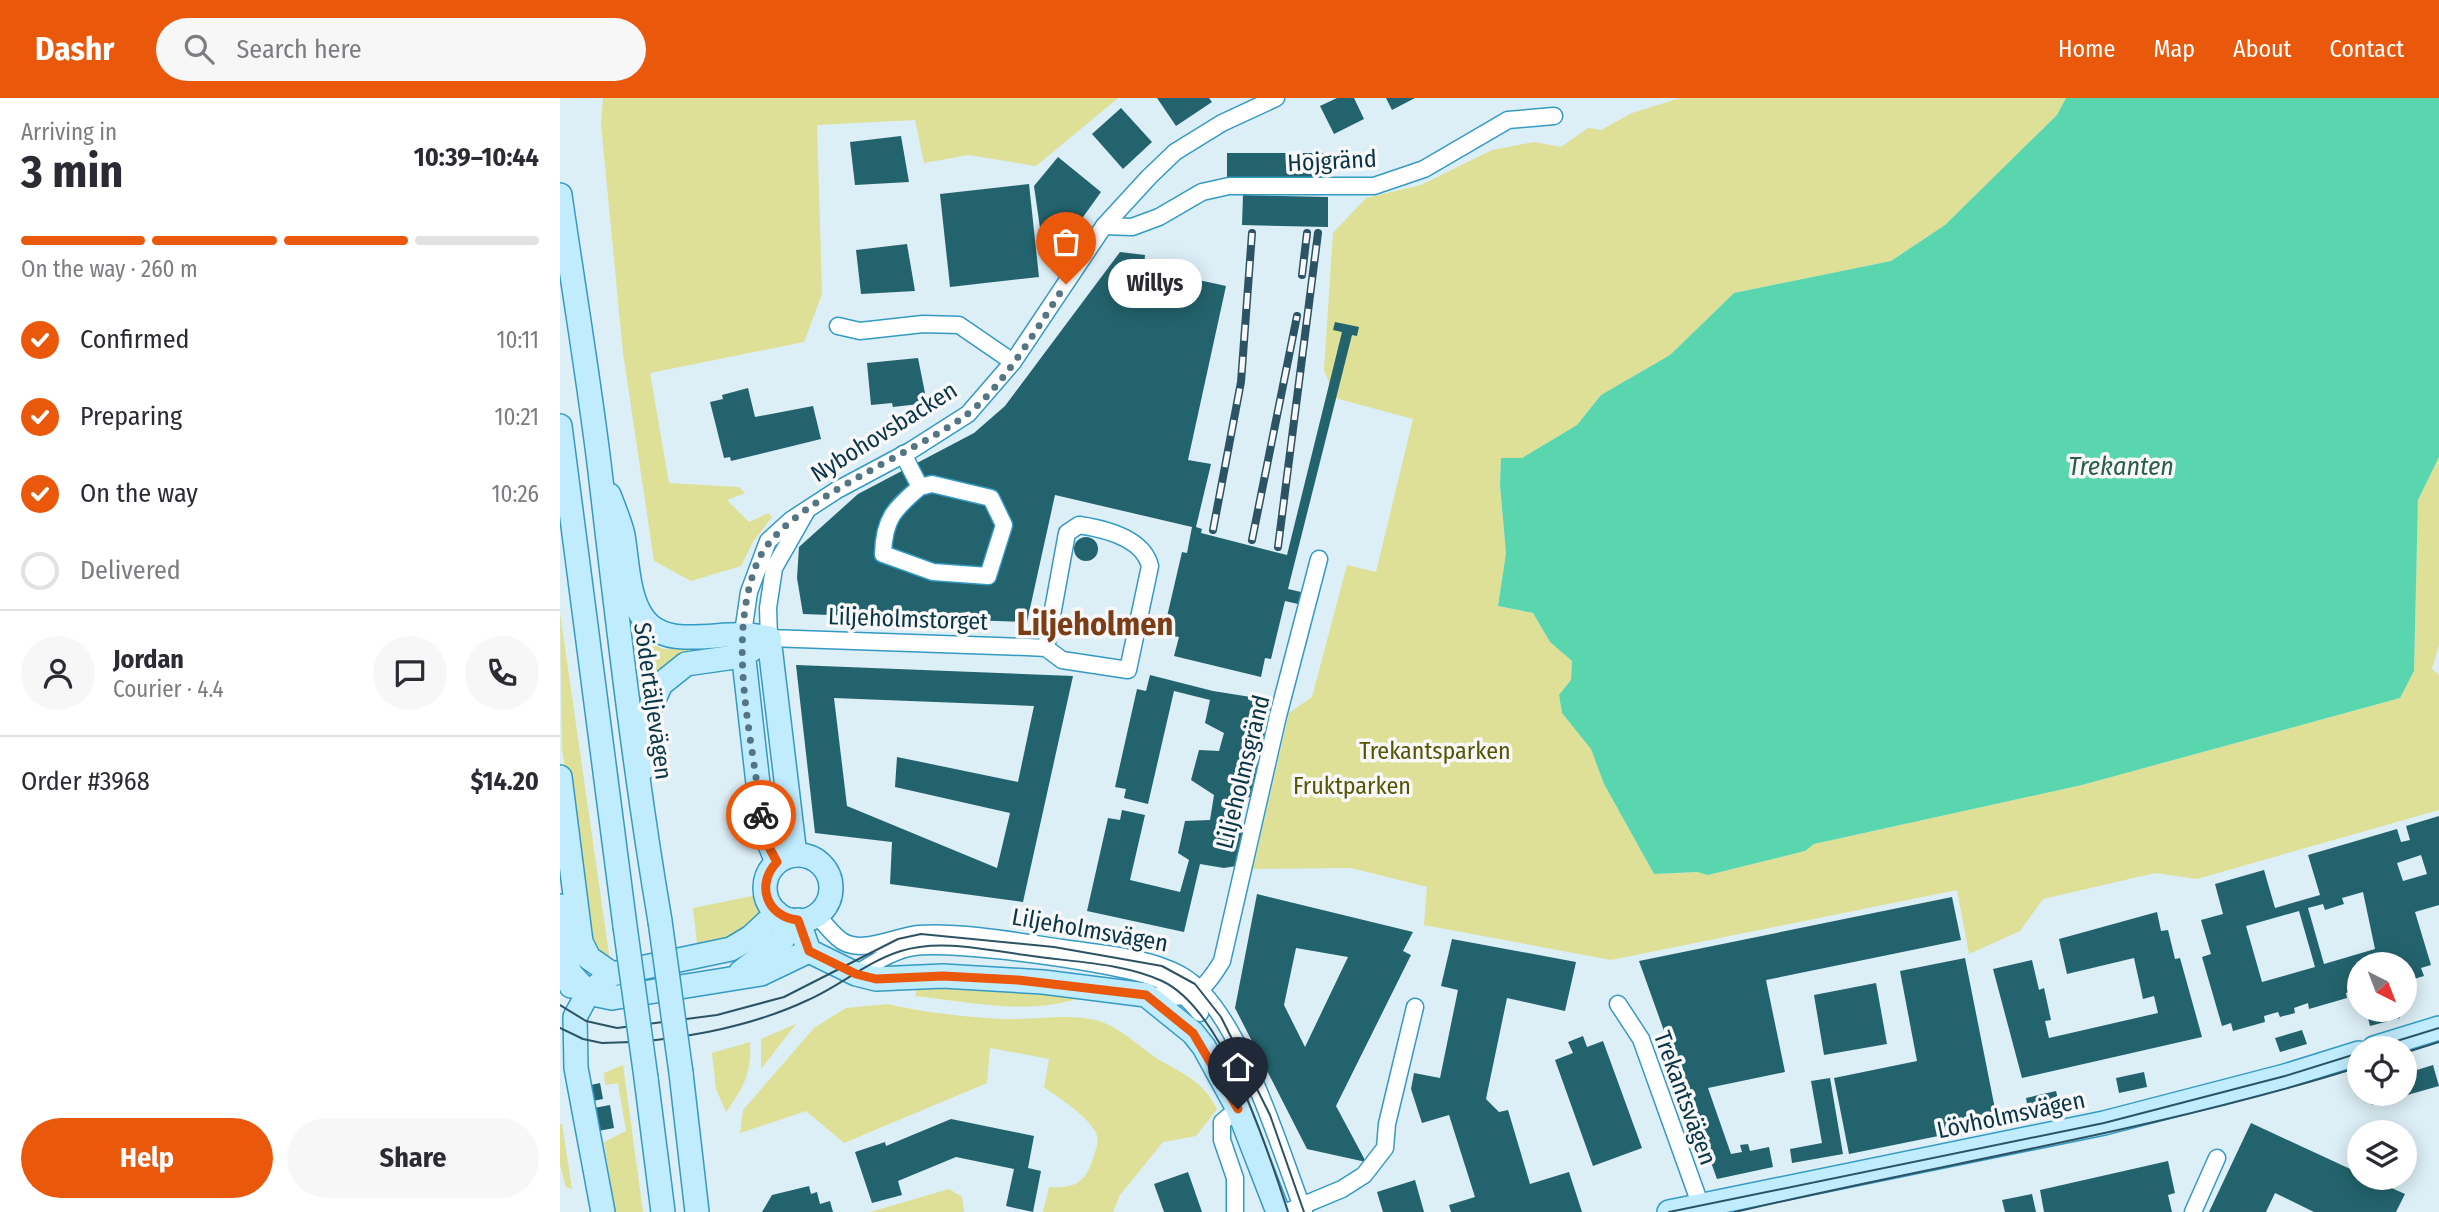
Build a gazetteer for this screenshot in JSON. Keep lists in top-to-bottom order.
{
  "streets": {
    "street": [
      "Hojgränd",
      "Nybohovsbacken",
      "Liljeholmstorget",
      "Södertäljevägen",
      "Liljeholmsgränd",
      "Liljeholmsvägen",
      "Trekantsvägen",
      "Lövholmsvägen"
    ]
  },
  "crossings": [
    ["Hojgränd", "Nybohovsbacken"],
    ["Nybohovsbacken", "Liljeholmstorget"],
    ["Nybohovsbacken", "Liljeholmsvägen"],
    ["Liljeholmsgränd", "Liljeholmsvägen"],
    ["Trekantsvägen", "Lövholmsvägen"]
  ],
  "districts": ["Liljeholmen"],
  "water": ["Trekanten"],
  "parks": ["Trekantsparken", "Fruktparken"],
  "places": ["Willys"],
  "north": "bottom right",
  "page": {
    "header": "Dashr",
    "search": "Search here",
    "nav": [
      "Home",
      "Map",
      "About",
      "Contact"
    ],
    "heading": ["3 min", "Arriving in", "10:39–10:44"],
    "panel": [
      "Jordan",
      "Courier · 4.4",
      "Order #3968",
      "$14.20"
    ],
    "bar": "On the way · 260 m",
    "bubble": "Willys",
    "list": [
      ["Confirmed", "10:11"],
      ["Preparing", "10:21"],
      ["On the way", "10:26"],
      "Delivered"
    ],
    "buttons": ["Help", "Share"]
  }
}
